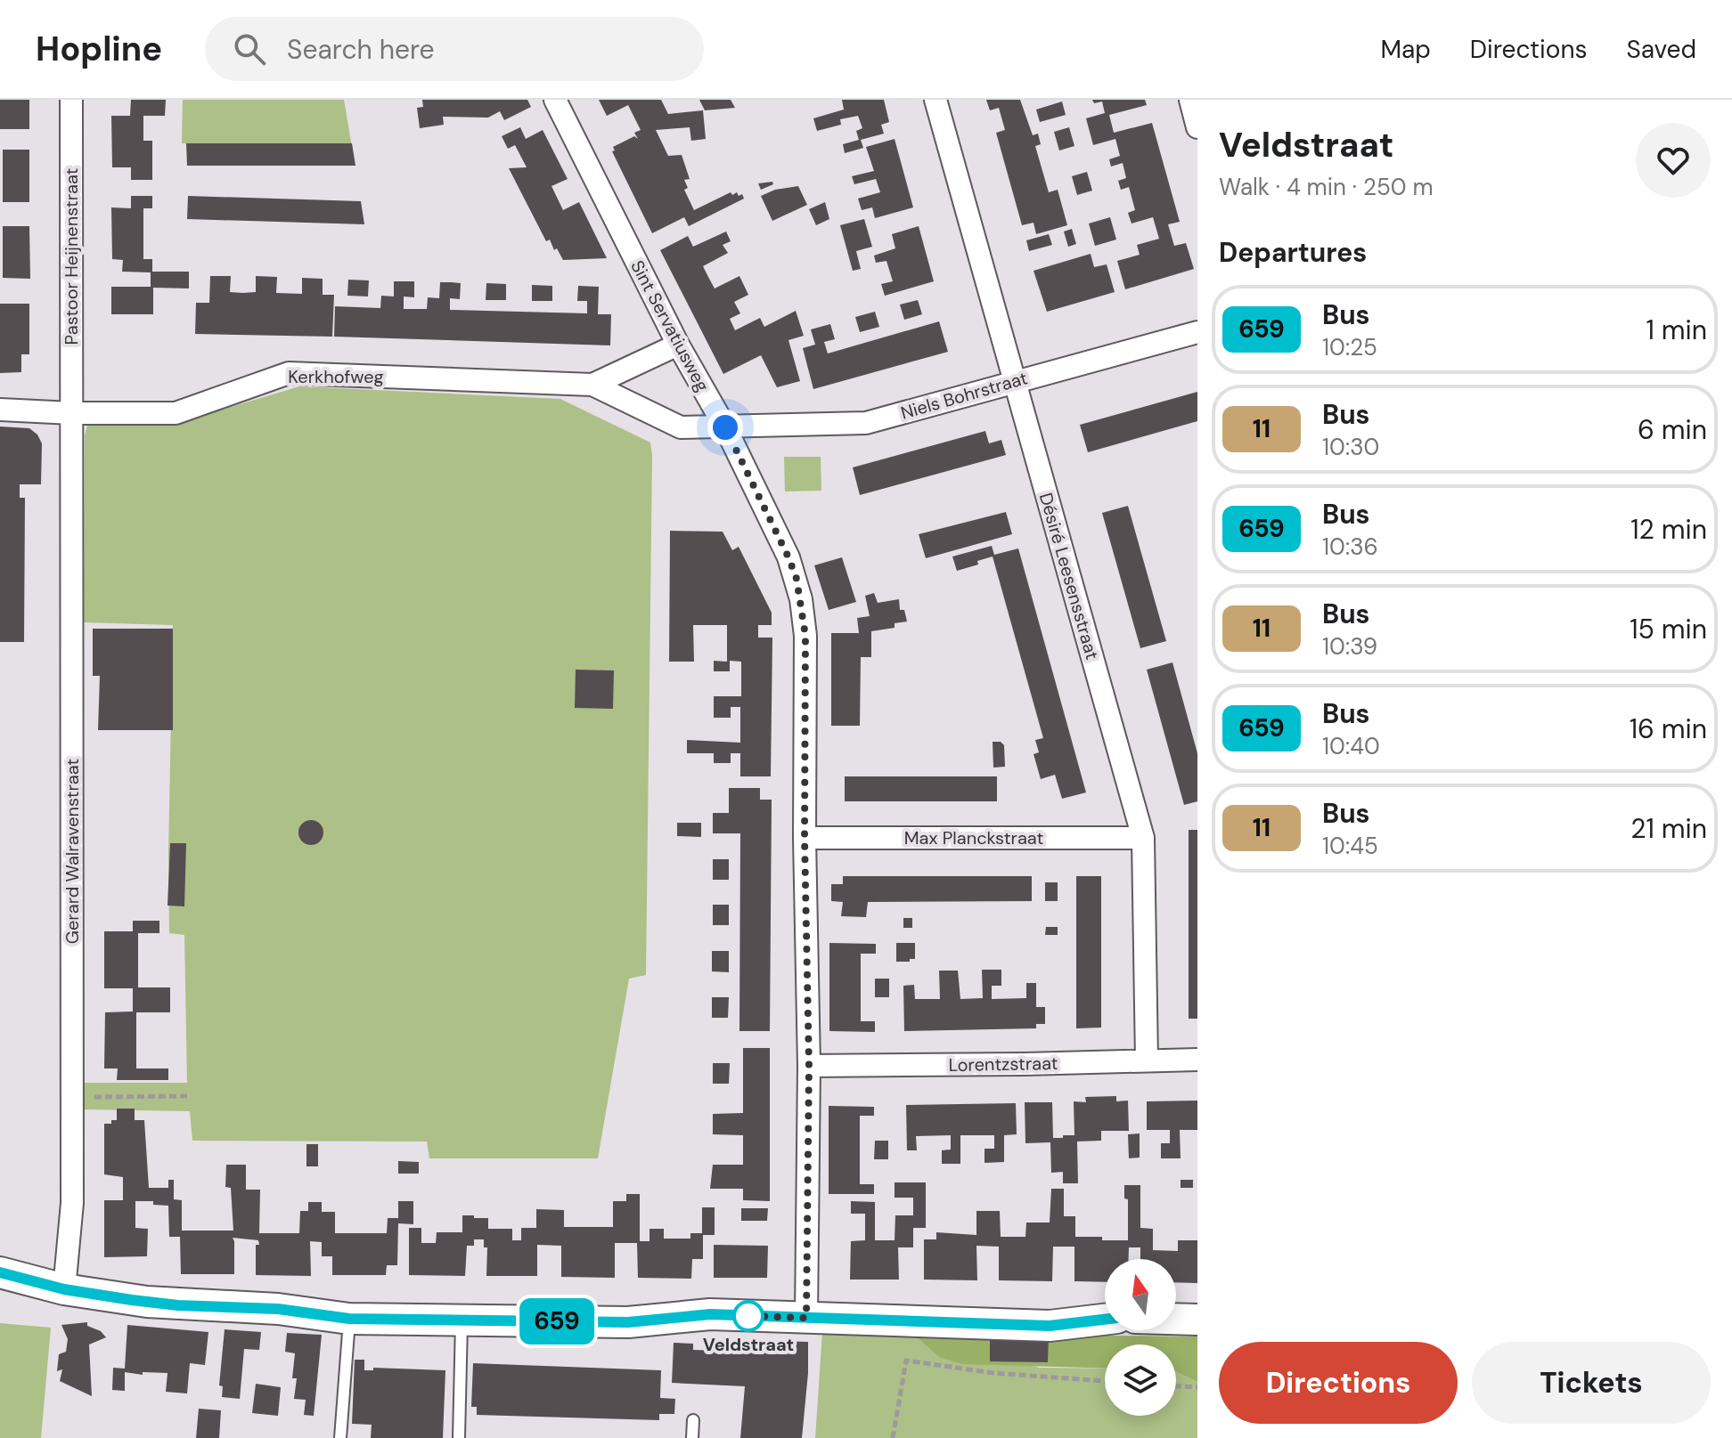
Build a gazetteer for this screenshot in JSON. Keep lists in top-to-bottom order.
{
  "streets": {
    "street": [
      "Pastoor Heijnenstraat",
      "Sint Servatiusweg",
      "Kerkhofweg",
      "Niels Bohrstraat",
      "Désiré Leesensstraat",
      "Max Planckstraat",
      "Gerard Walravenstraat",
      "Lorentzstraat"
    ]
  },
  "crossings": [
    ["Pastoor Heijnenstraat", "Kerkhofweg"],
    ["Pastoor Heijnenstraat", "Gerard Walravenstraat"],
    ["Sint Servatiusweg", "Kerkhofweg"],
    ["Sint Servatiusweg", "Niels Bohrstraat"],
    ["Sint Servatiusweg", "Max Planckstraat"],
    ["Sint Servatiusweg", "Lorentzstraat"],
    ["Kerkhofweg", "Niels Bohrstraat"],
    ["Kerkhofweg", "Gerard Walravenstraat"],
    ["Niels Bohrstraat", "Désiré Leesensstraat"],
    ["Désiré Leesensstraat", "Max Planckstraat"],
    ["Désiré Leesensstraat", "Lorentzstraat"]
  ],
  "places": ["Veldstraat"],
  "lines": ["bus line 659"],
  "north": "top",
  "page": {
    "header": "Hopline",
    "search": "Search here",
    "nav": ["Map", "Directions", "Saved"],
    "on_map": "659",
    "heading": [
      ["Veldstraat", "Walk · 4 min · 250 m"],
      "Departures"
    ],
    "list": [
      {
        "mark": "659",
        "name": "Bus",
        "note": "10:25",
        "value": "1 min"
      },
      {
        "mark": "11",
        "name": "Bus",
        "note": "10:30",
        "value": "6 min"
      },
      {
        "mark": "659",
        "name": "Bus",
        "note": "10:36",
        "value": "12 min"
      },
      {
        "mark": "11",
        "name": "Bus",
        "note": "10:39",
        "value": "15 min"
      },
      {
        "mark": "659",
        "name": "Bus",
        "note": "10:40",
        "value": "16 min"
      },
      {
        "mark": "11",
        "name": "Bus",
        "note": "10:45",
        "value": "21 min"
      }
    ],
    "buttons": ["Directions", "Tickets"]
  }
}
